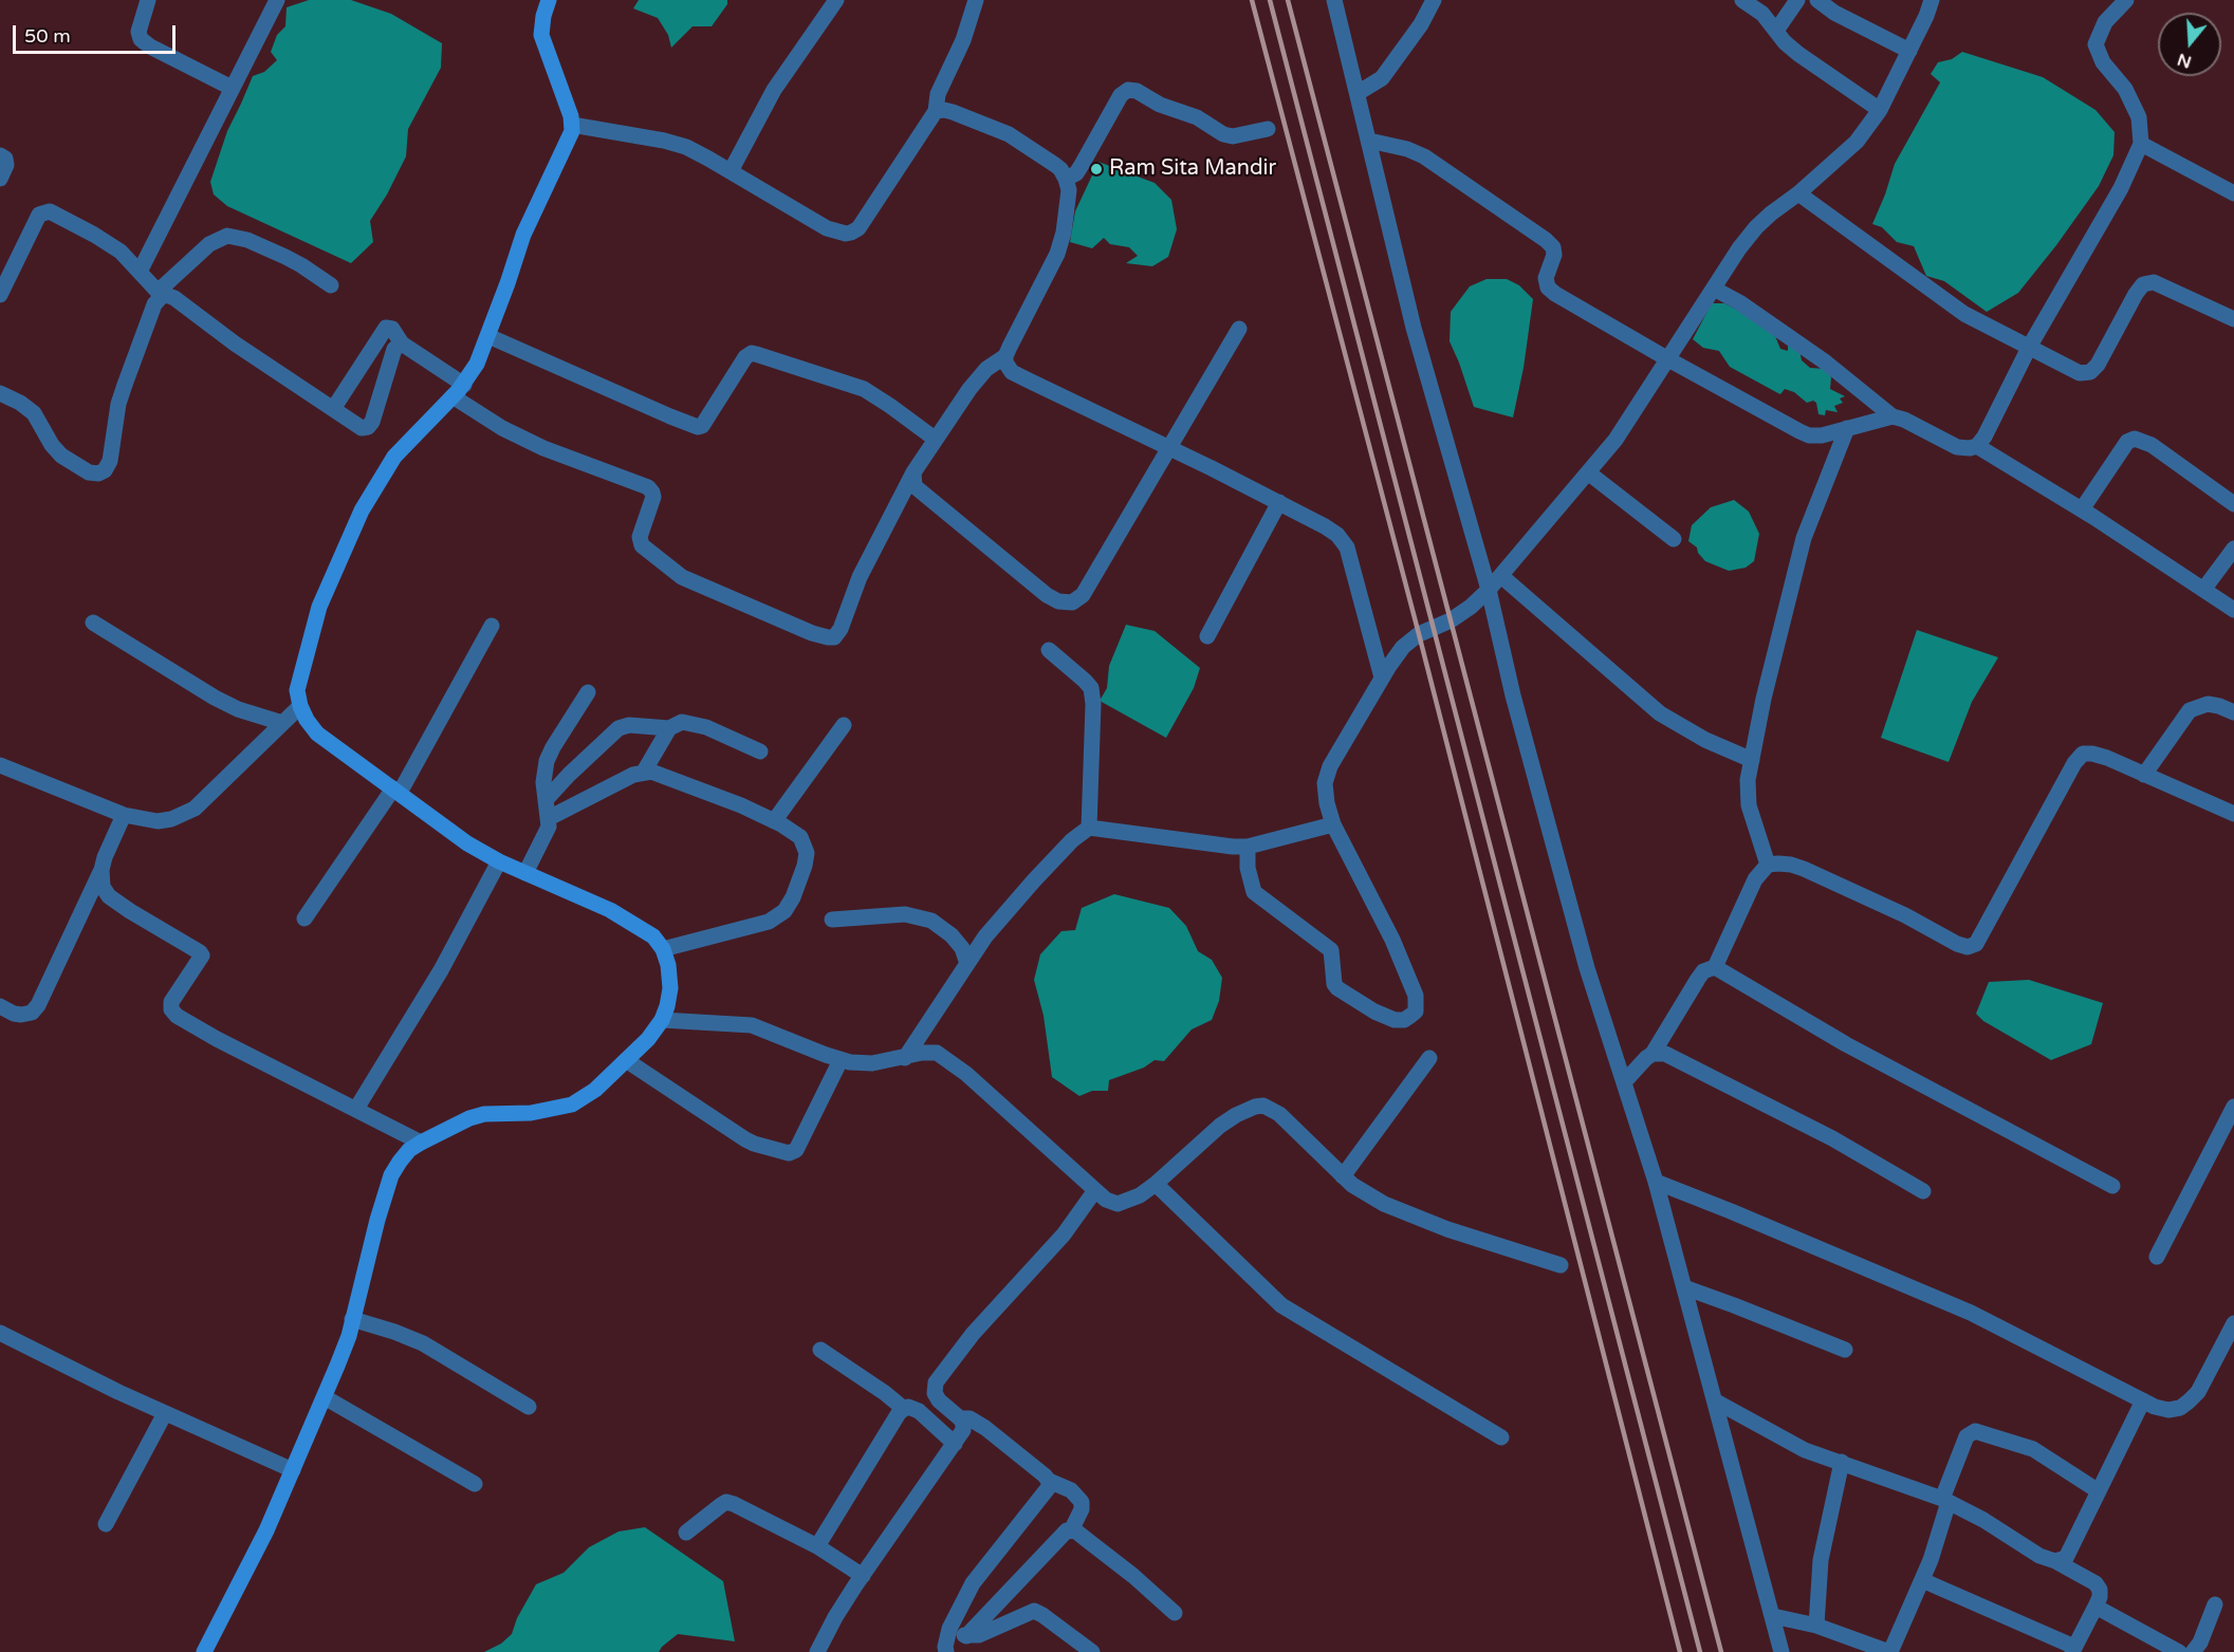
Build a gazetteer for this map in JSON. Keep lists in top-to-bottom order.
{
  "places": ["Ram Sita Mandir"],
  "scale_bar": "50 m",
  "north": "bottom"
}
